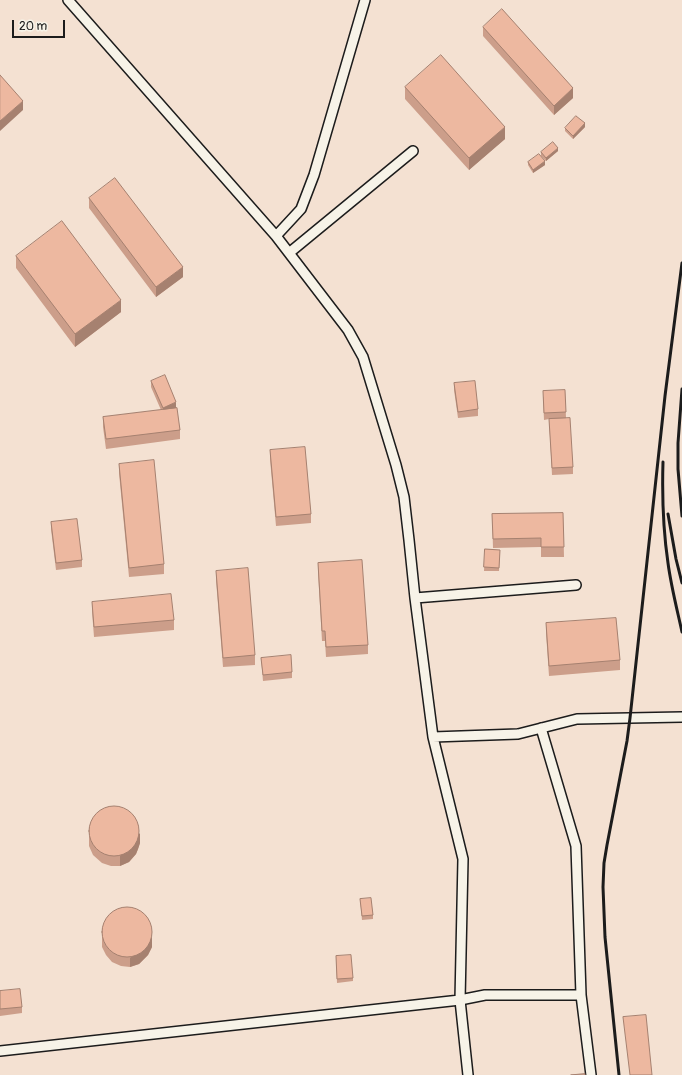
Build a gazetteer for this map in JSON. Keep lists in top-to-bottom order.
{
  "scale_bar": "20 m"
}
